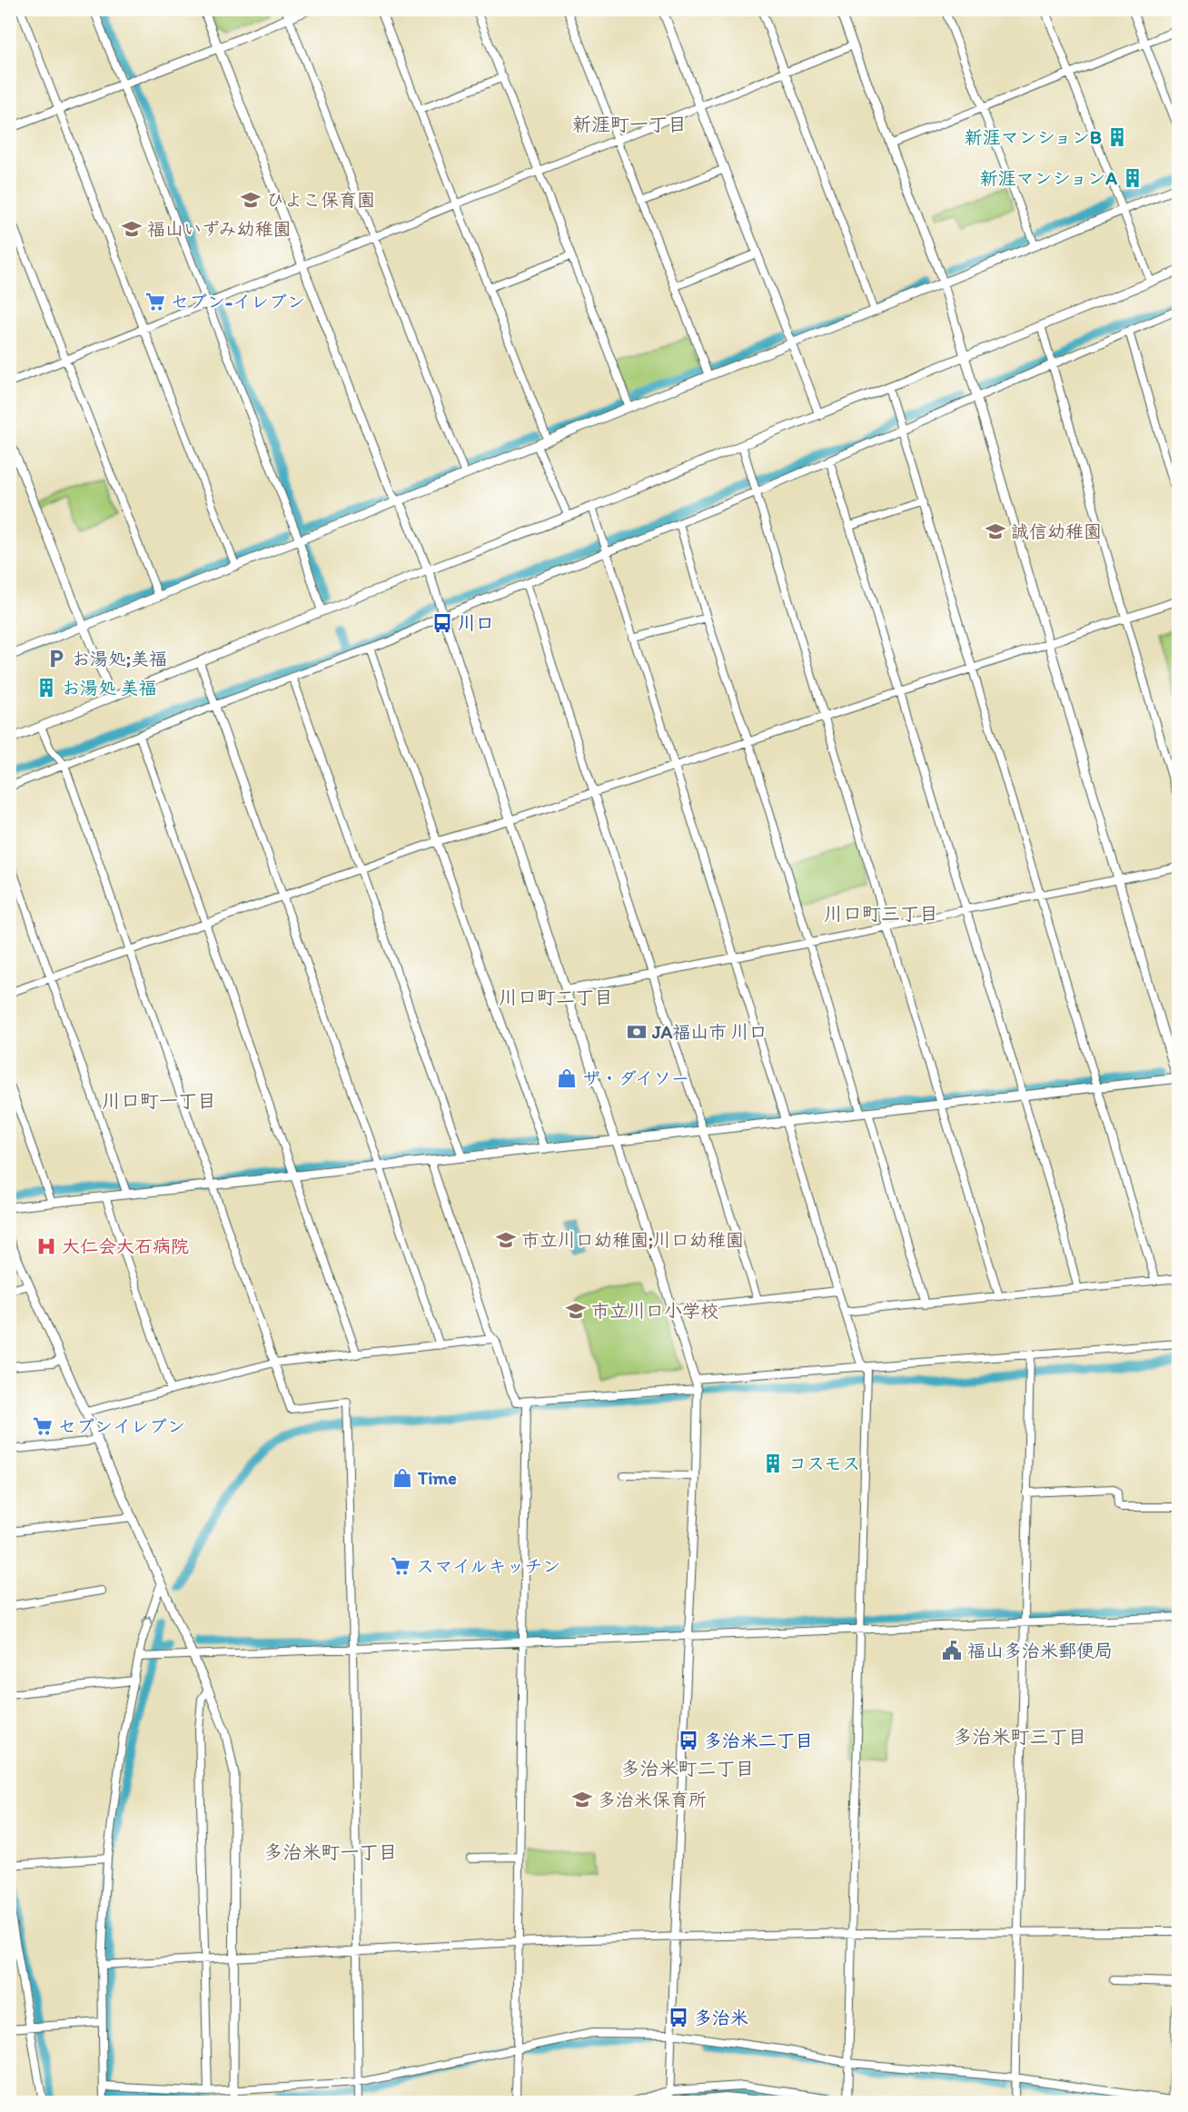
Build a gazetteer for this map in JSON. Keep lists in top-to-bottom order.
{
  "districts": [
    "新涯町一丁目",
    "川口町三丁目",
    "川口町二丁目",
    "川口町一丁目",
    "多治米町三丁目",
    "多治米町二丁目",
    "多治米町一丁目"
  ],
  "places": {
    "building": [
      "新涯マンションB",
      "新涯マンションA",
      "お湯処 美福",
      "コスモス"
    ],
    "school or university": [
      "ひよこ保育園",
      "福山いずみ幼稚園",
      "誠信幼稚園",
      "市立川口幼稚園;川口幼稚園",
      "市立川口小学校",
      "多治米保育所"
    ],
    "supermarket": ["セブン-イレブン", "セブンイレブン", "スマイルキッチン"],
    "bus stop": ["川口", "多治米二丁目", "多治米"],
    "parking": ["お湯処;美福"],
    "bank": ["JA福山市 川口"],
    "shop": ["ザ・ダイソー", "Time"],
    "hospital": ["大仁会大石病院"],
    "public building": ["福山多治米郵便局"]
  }
}
